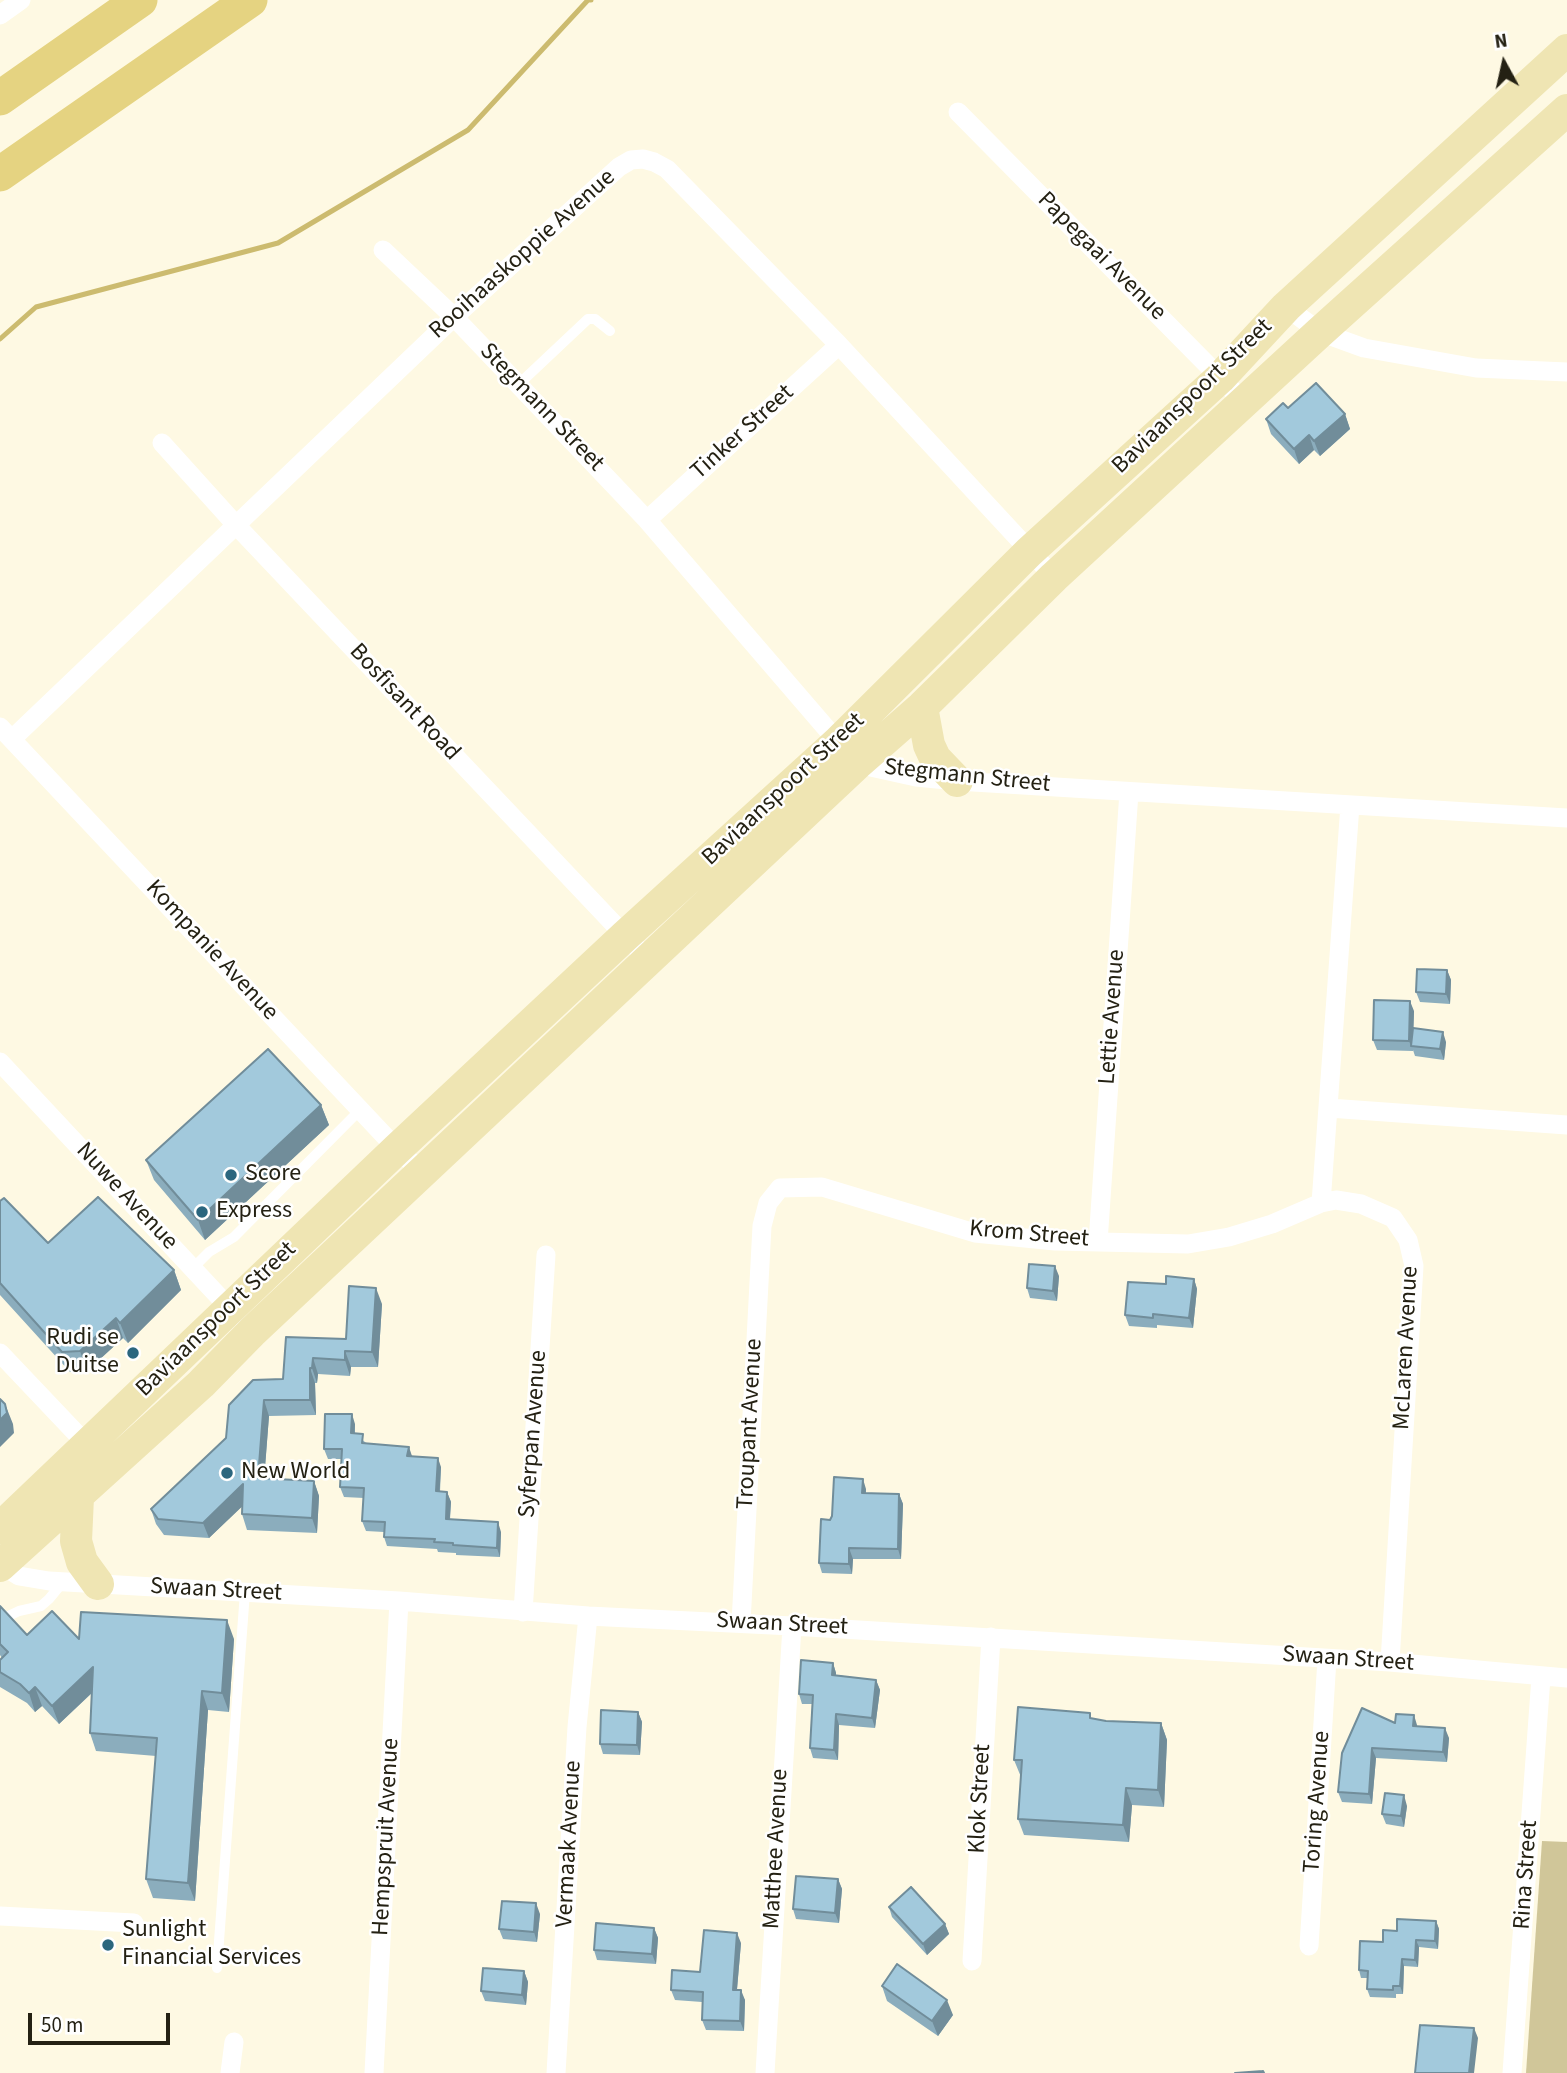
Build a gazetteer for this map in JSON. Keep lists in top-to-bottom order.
{
  "streets": {
    "main road": ["Baviaanspoort Street"],
    "street": [
      "Rooihaaskoppie Avenue",
      "Papegaai Avenue",
      "Stegmann Street",
      "Tinker Street",
      "Bosfisant Road",
      "Kompanie Avenue",
      "Lettie Avenue",
      "Nuwe Avenue",
      "Krom Street",
      "McLaren Avenue",
      "Troupant Avenue",
      "Syferpan Avenue",
      "Swaan Street",
      "Klok Street",
      "Toring Avenue",
      "Hempspruit Avenue",
      "Vermaak Avenue",
      "Matthee Avenue",
      "Rina Street"
    ]
  },
  "crossings": [
    ["Rooihaaskoppie Avenue", "Baviaanspoort Street"],
    ["Rooihaaskoppie Avenue", "Stegmann Street"],
    ["Rooihaaskoppie Avenue", "Tinker Street"],
    ["Rooihaaskoppie Avenue", "Bosfisant Road"],
    ["Rooihaaskoppie Avenue", "Kompanie Avenue"],
    ["Papegaai Avenue", "Baviaanspoort Street"],
    ["Baviaanspoort Street", "Stegmann Street"],
    ["Baviaanspoort Street", "Bosfisant Road"],
    ["Baviaanspoort Street", "Kompanie Avenue"],
    ["Baviaanspoort Street", "Nuwe Avenue"],
    ["Baviaanspoort Street", "Swaan Street"],
    ["Stegmann Street", "Tinker Street"],
    ["Stegmann Street", "Lettie Avenue"],
    ["Lettie Avenue", "Krom Street"],
    ["Krom Street", "McLaren Avenue"],
    ["Krom Street", "Troupant Avenue"],
    ["McLaren Avenue", "Swaan Street"],
    ["Troupant Avenue", "Swaan Street"],
    ["Syferpan Avenue", "Swaan Street"],
    ["Swaan Street", "Klok Street"],
    ["Swaan Street", "Toring Avenue"],
    ["Swaan Street", "Hempspruit Avenue"],
    ["Swaan Street", "Vermaak Avenue"],
    ["Swaan Street", "Matthee Avenue"],
    ["Swaan Street", "Rina Street"]
  ],
  "places": [
    "Score",
    "Express",
    "Rudi se Duitse",
    "New World",
    "Sunlight Financial Services"
  ],
  "scale_bar": "50 m",
  "north": "top"
}
